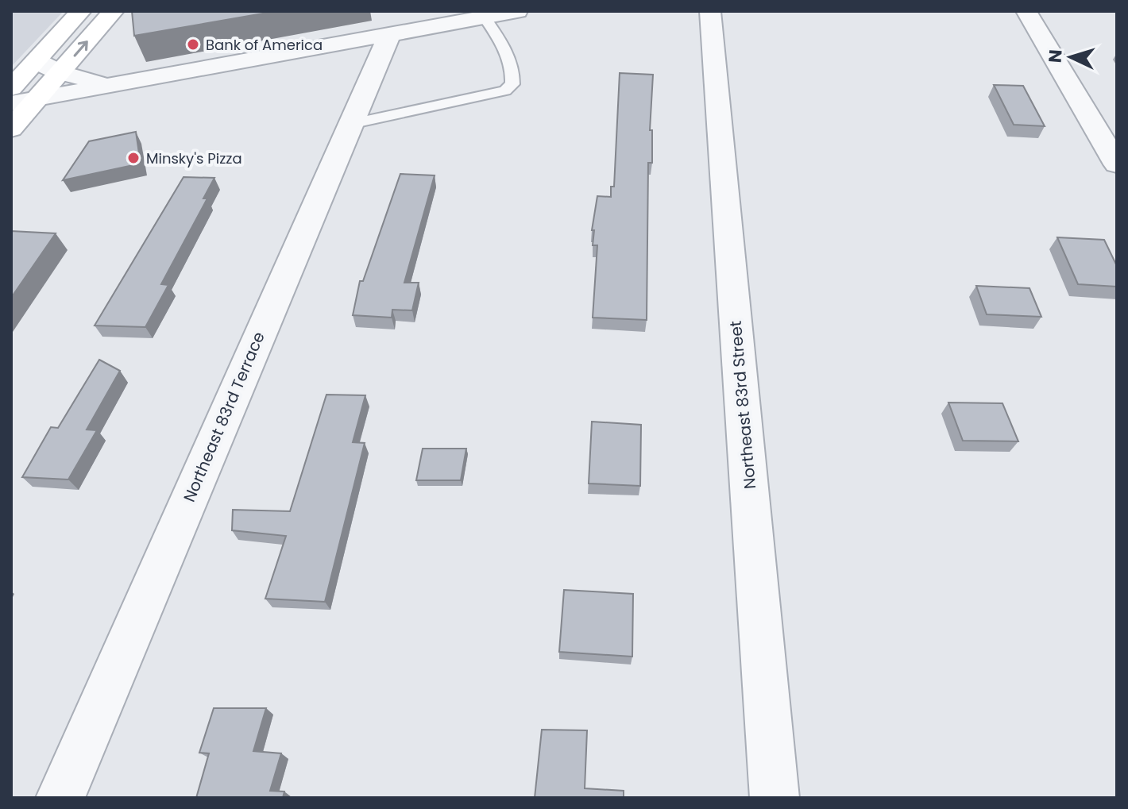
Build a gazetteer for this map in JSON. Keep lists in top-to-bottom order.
{
  "streets": {
    "street": ["Northeast 83rd Street", "Northeast 83rd Terrace"]
  },
  "places": ["Bank of America", "Minsky's Pizza"],
  "north": "left"
}
